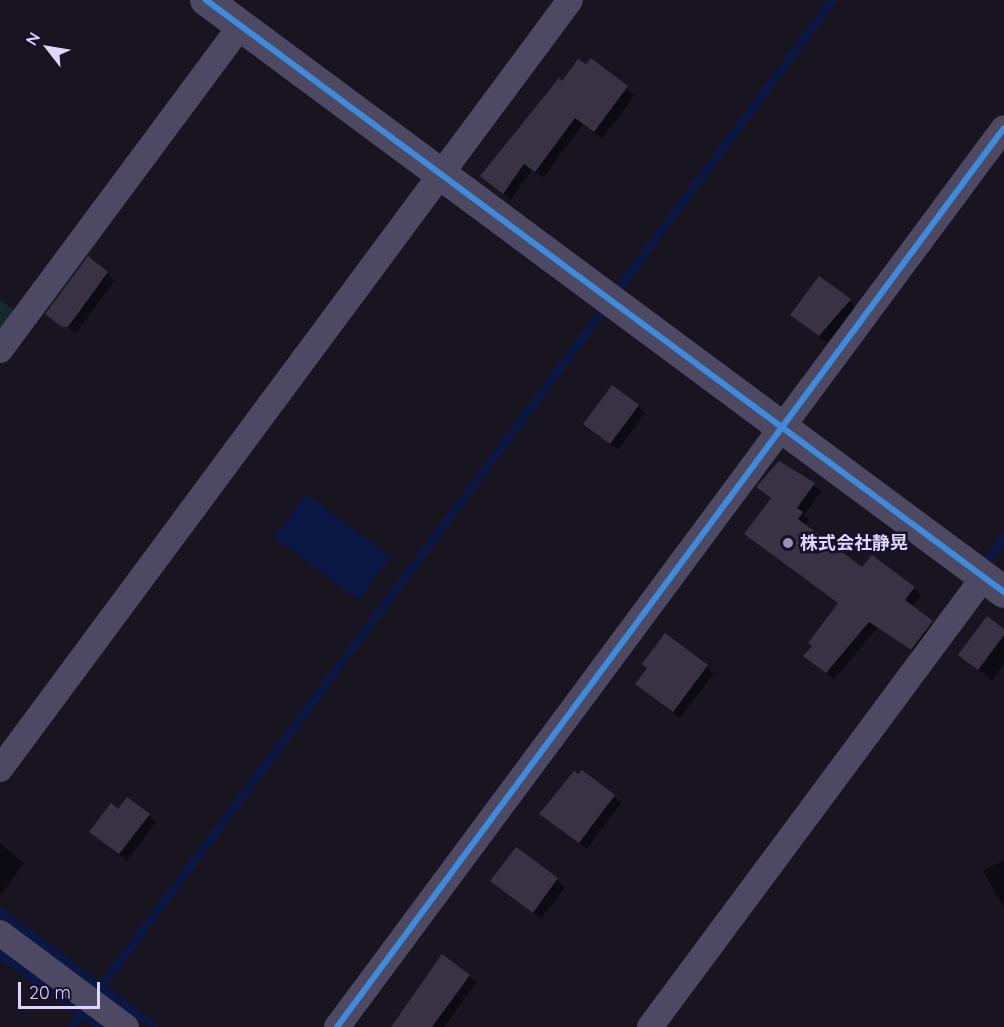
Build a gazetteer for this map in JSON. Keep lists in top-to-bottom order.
{
  "places": ["株式会社静晃"],
  "scale_bar": "20 m",
  "north": "top left"
}
